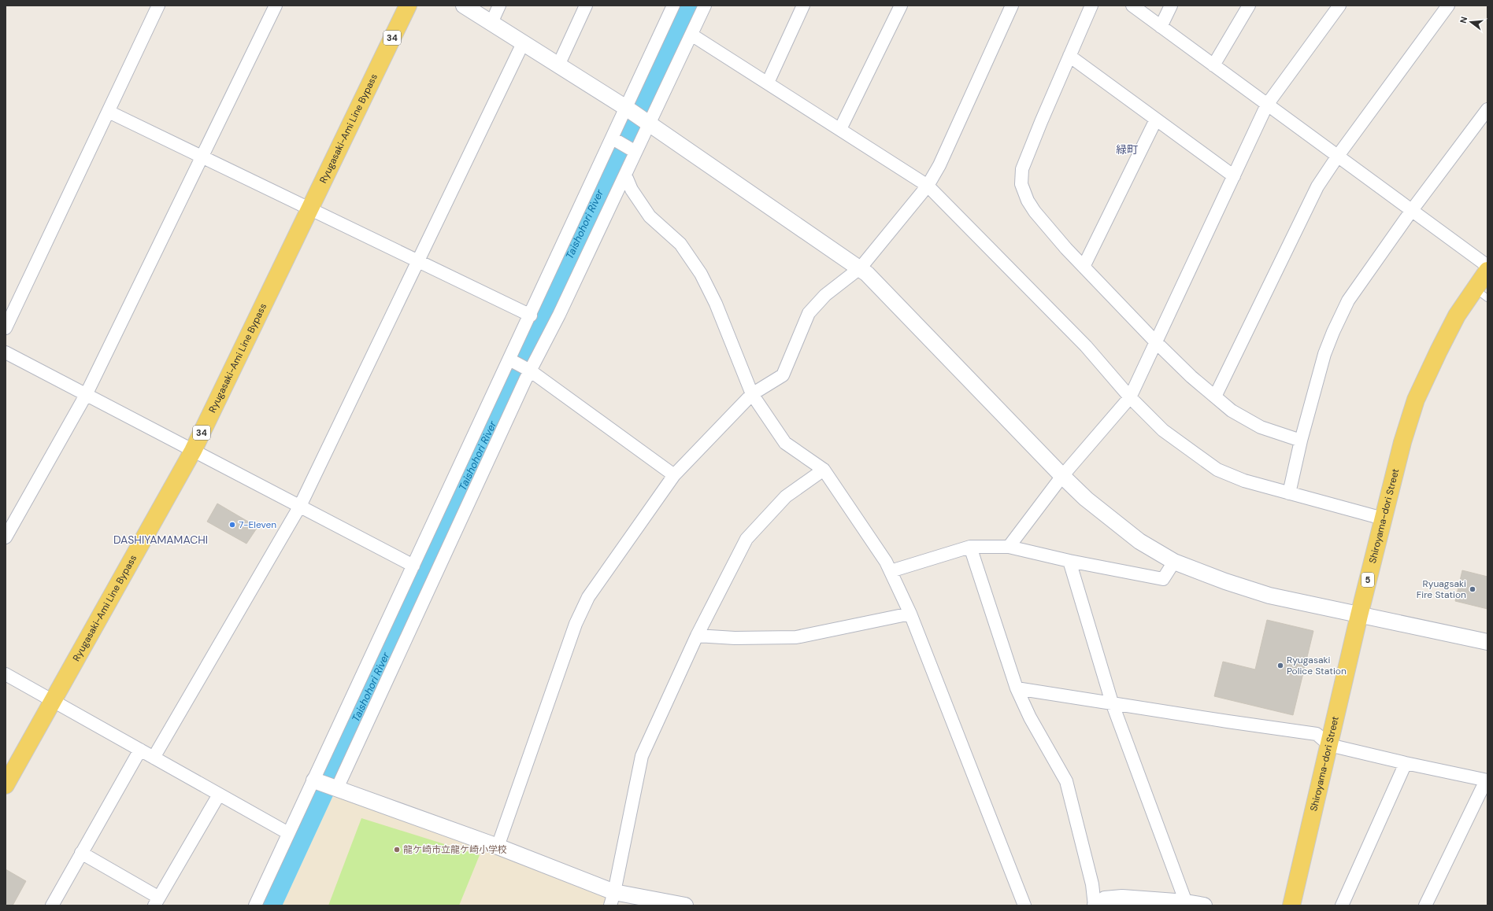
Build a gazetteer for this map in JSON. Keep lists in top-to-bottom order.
{
  "streets": {
    "main road": [
      "34",
      "Ryugasaki-Ami Line Bypass",
      "Shiroyama-dori Street",
      "5"
    ]
  },
  "districts": ["緑町", "DASHIYAMAMACHI"],
  "water": ["Taishohori River"],
  "places": [
    "7-Eleven",
    "Ryuagsaki Fire Station",
    "Ryugasaki Police Station",
    "龍ケ崎市立龍ケ崎小学校"
  ],
  "north": "left"
}
